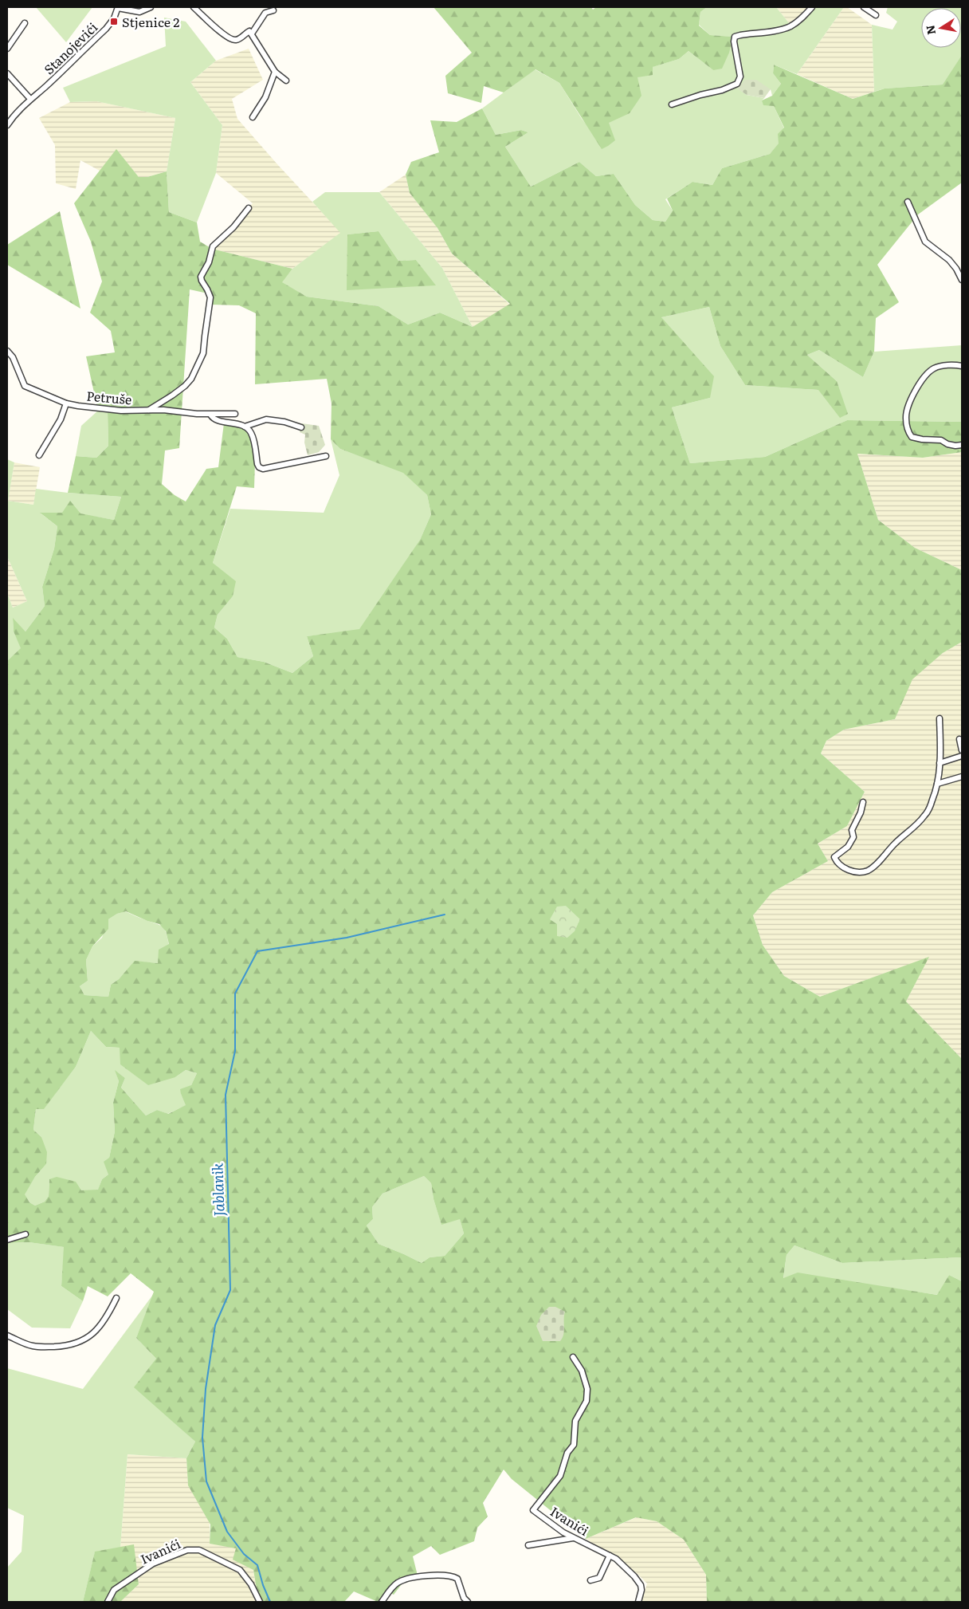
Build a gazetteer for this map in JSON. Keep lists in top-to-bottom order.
{
  "streets": {
    "street": ["Stanojevići", "Petruše", "Ivanići"]
  },
  "water": ["Jablanik"],
  "places": {
    "transit": ["Stjenice 2"]
  },
  "north": "left"
}
